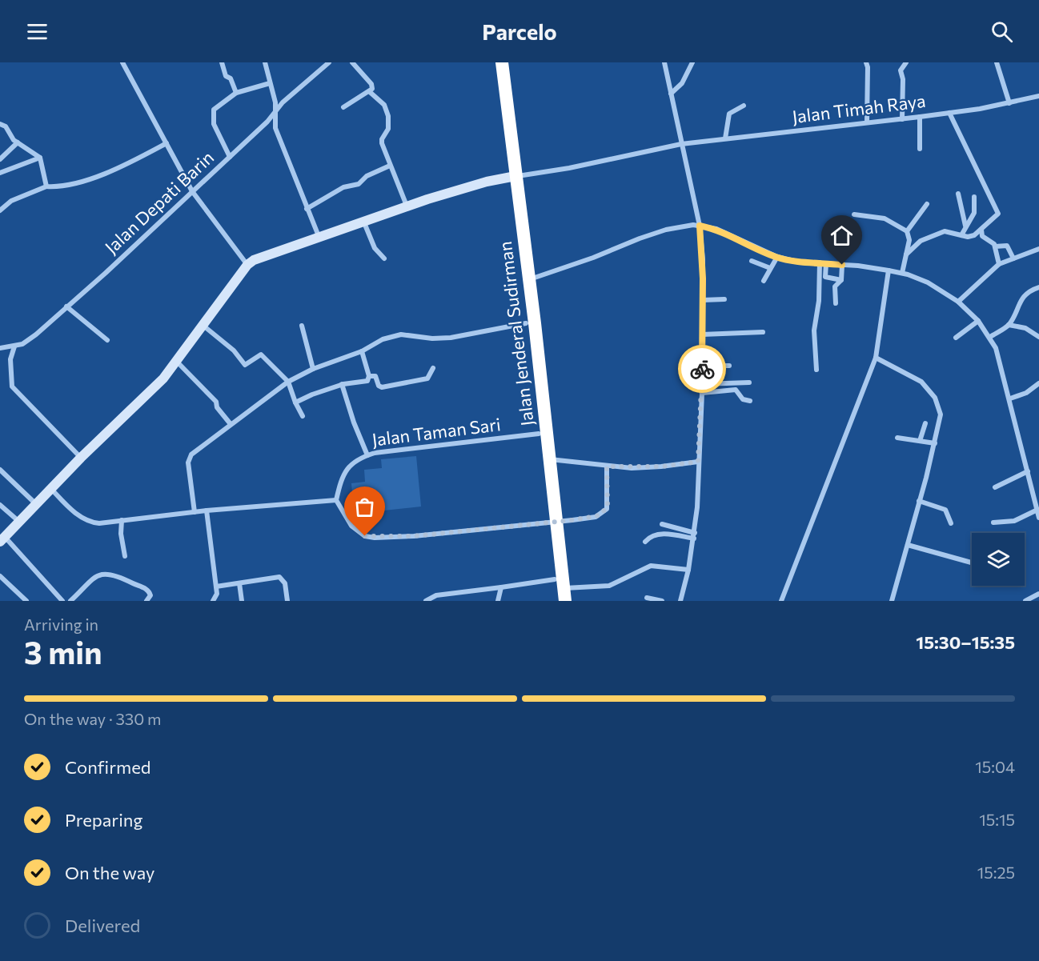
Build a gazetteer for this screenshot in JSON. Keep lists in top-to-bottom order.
{
  "streets": {
    "highway": ["Jalan Jenderal Sudirman"],
    "street": ["Jalan Timah Raya", "Jalan Depati Barin", "Jalan Taman Sari"]
  },
  "crossings": [
    ["Jalan Timah Raya", "Jalan Jenderal Sudirman"],
    ["Jalan Jenderal Sudirman", "Jalan Taman Sari"]
  ],
  "page": {
    "header": "Parcelo",
    "heading": ["3 min", "Arriving in", "15:30–15:35"],
    "bar": "On the way · 330 m",
    "list": [
      ["Confirmed", "15:04"],
      ["Preparing", "15:15"],
      ["On the way", "15:25"],
      "Delivered"
    ]
  }
}
